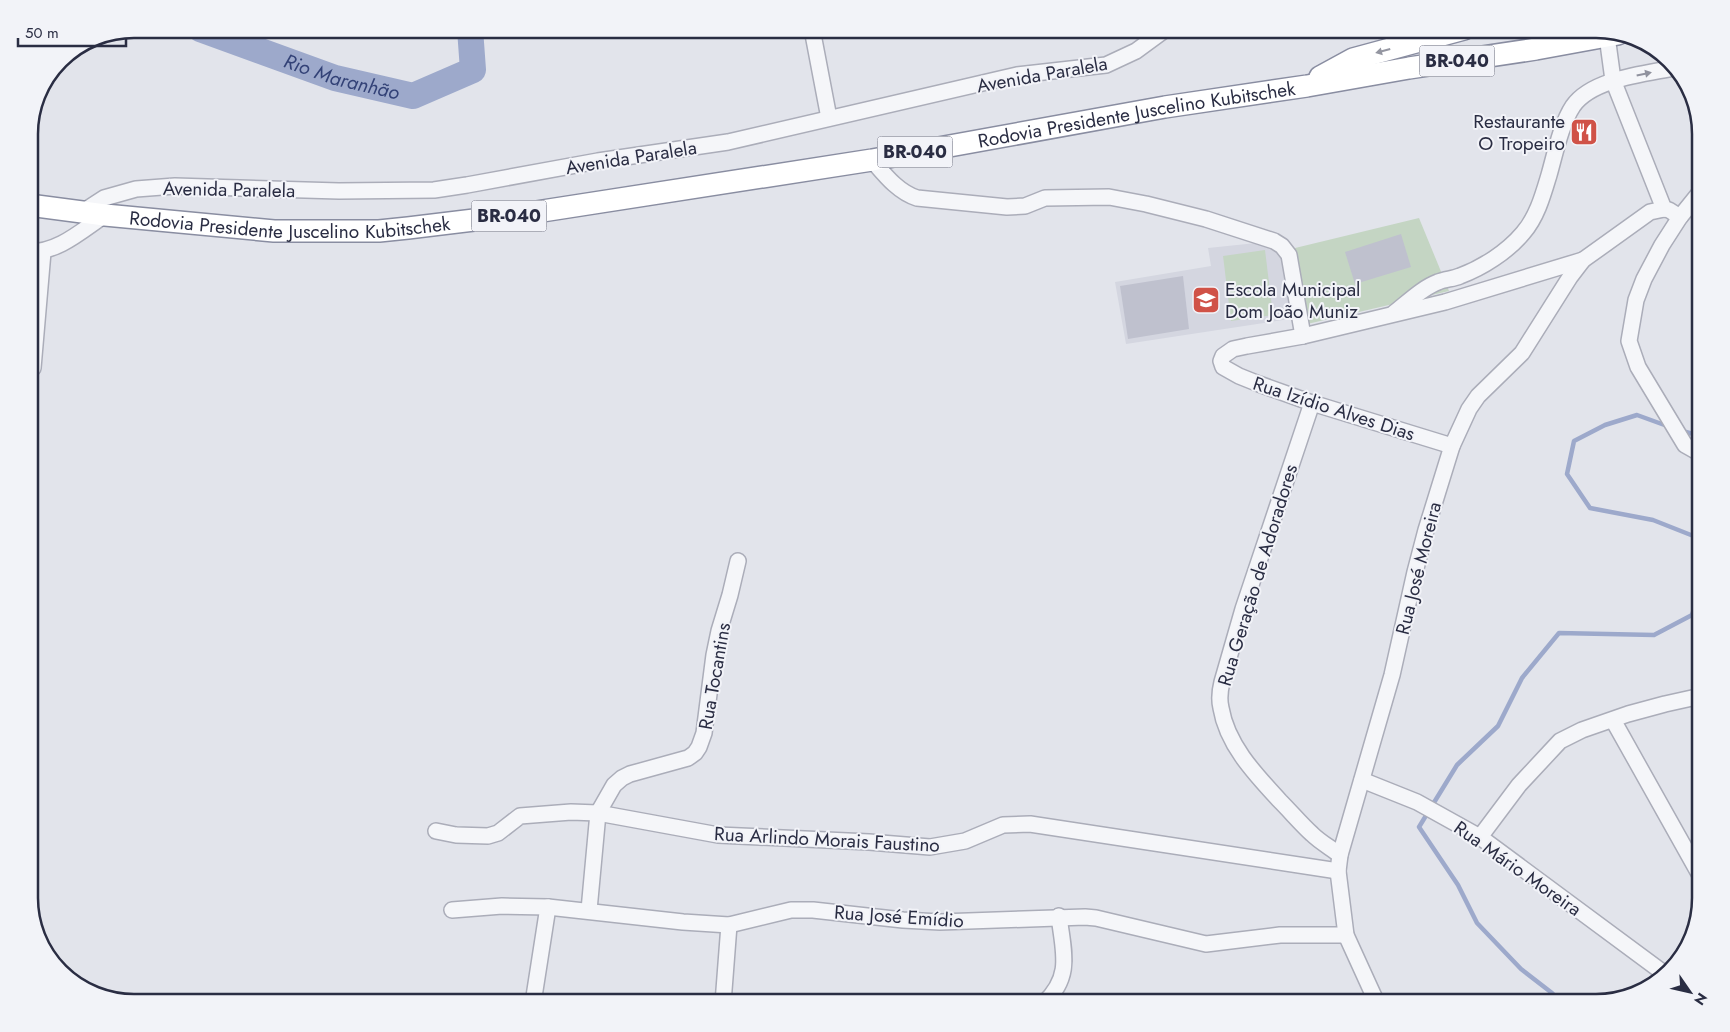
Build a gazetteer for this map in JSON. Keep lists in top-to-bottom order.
{
  "streets": {
    "highway": ["BR-040", "Rodovia Presidente Juscelino Kubitschek"],
    "street": [
      "Avenida Paralela",
      "Rua Izídio Alves Dias",
      "Rua José Moreira",
      "Rua Geração de Adoradores",
      "Rua Tocantins",
      "Rua Arlindo Morais Faustino",
      "Rua Mário Moreira",
      "Rua José Emídio"
    ]
  },
  "crossings": [
    ["Avenida Paralela", "Rodovia Presidente Juscelino Kubitschek"],
    ["Rua Izídio Alves Dias", "Rua José Moreira"],
    ["Rua Izídio Alves Dias", "Rua Geração de Adoradores"],
    ["Rua José Moreira", "Rua Geração de Adoradores"],
    ["Rua José Moreira", "Rua Arlindo Morais Faustino"],
    ["Rua José Moreira", "Rua Mário Moreira"],
    ["Rua José Moreira", "Rua José Emídio"],
    ["Rua Tocantins", "Rua Arlindo Morais Faustino"],
    ["Rua Tocantins", "Rua José Emídio"]
  ],
  "water": ["Rio Maranhão"],
  "places": {
    "restaurant": ["Restaurante O Tropeiro"],
    "school or university": ["Escola Municipal Dom João Muniz"]
  },
  "scale_bar": "50 m",
  "north": "bottom right"
}
